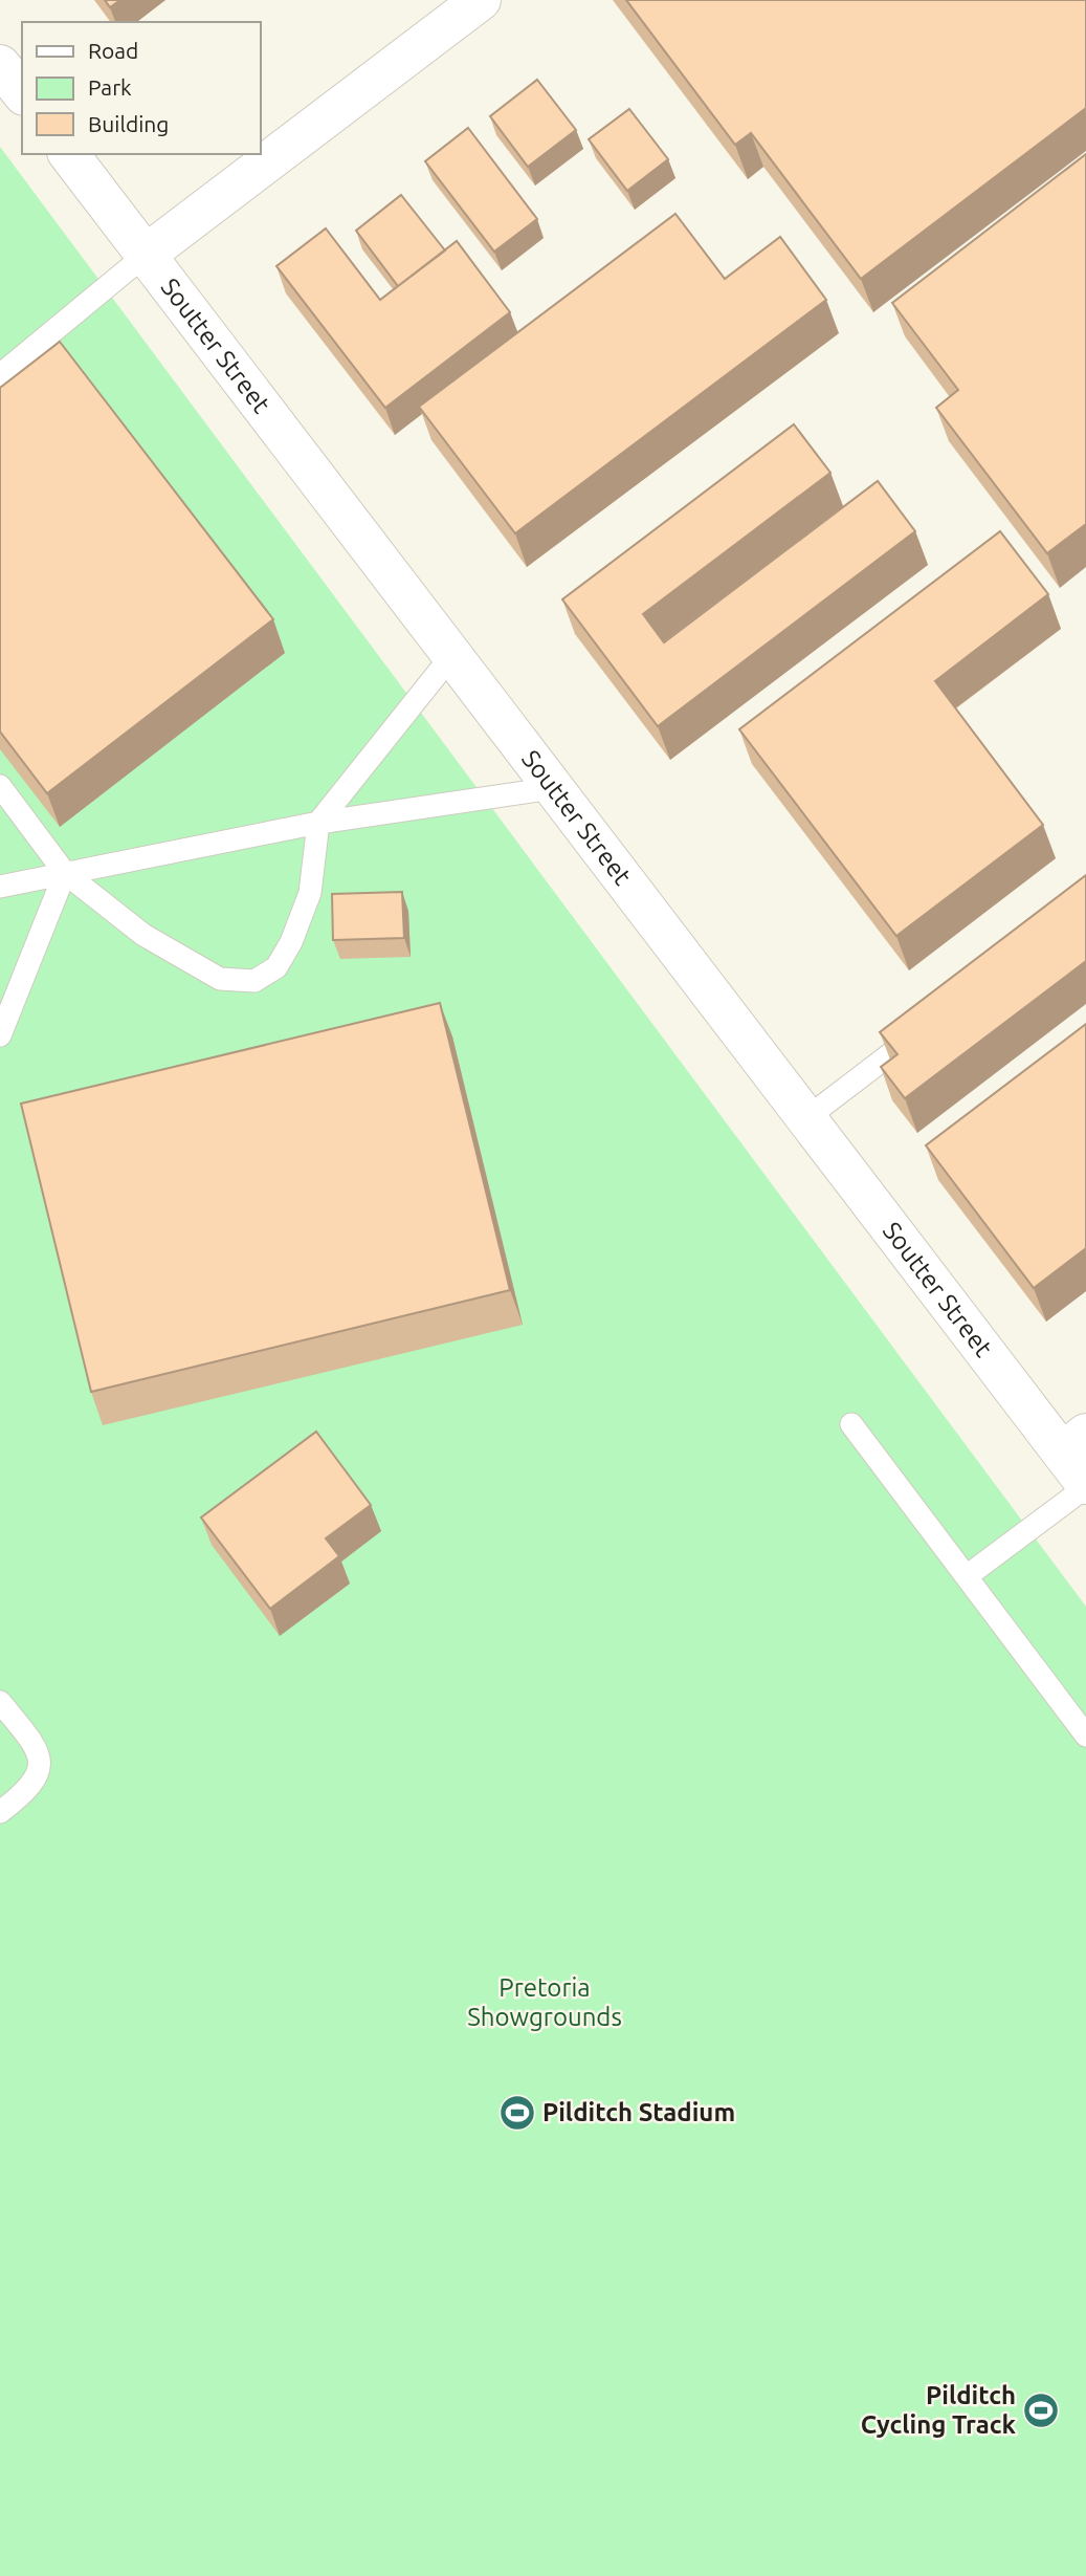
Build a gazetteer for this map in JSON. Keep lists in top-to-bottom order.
{
  "streets": {
    "main road": ["Soutter Street"]
  },
  "parks": ["Pretoria Showgrounds"],
  "places": {
    "sports": ["Pilditch Stadium", "Pilditch Cycling Track"]
  },
  "legend": ["Road", "Park", "Building"]
}
